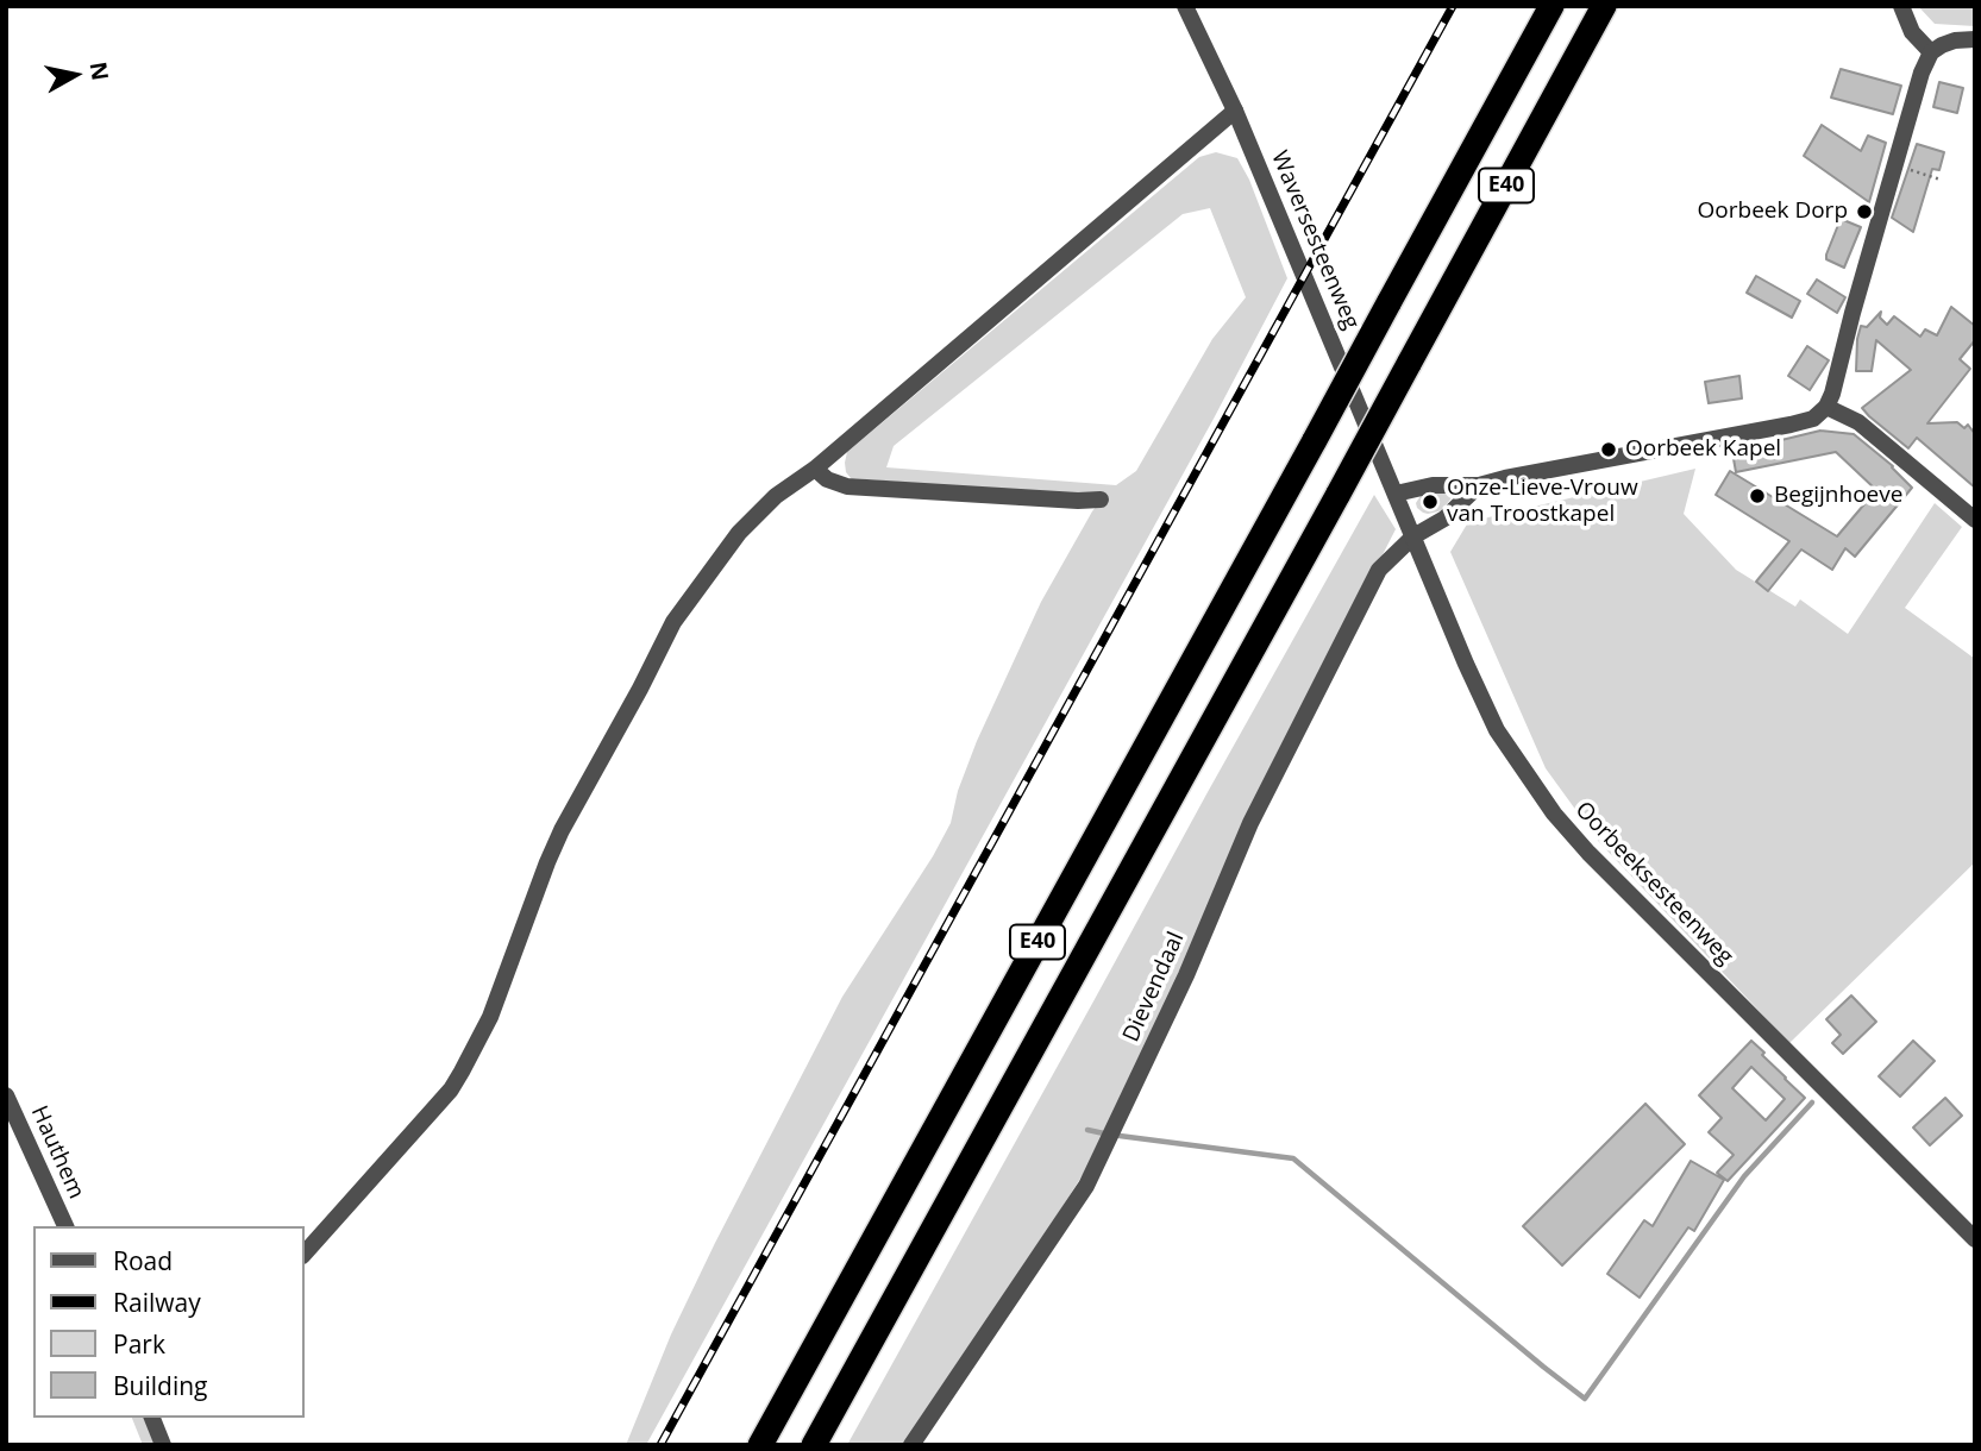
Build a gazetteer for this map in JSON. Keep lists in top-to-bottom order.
{
  "streets": {
    "highway": ["E40"],
    "street": [
      "Waversesteenweg",
      "Oorbeeksesteenweg",
      "Dievendaal",
      "Hauthem"
    ]
  },
  "crossings": [
    ["Waversesteenweg", "Oorbeeksesteenweg"],
    ["Oorbeeksesteenweg", "Dievendaal"]
  ],
  "places": [
    "Oorbeek Dorp",
    "Oorbeek Kapel",
    "Begijnhoeve",
    "Onze-Lieve-Vrouw van Troostkapel"
  ],
  "legend": [
    "Road",
    "Railway",
    "Park",
    "Building"
  ],
  "north": "right"
}
